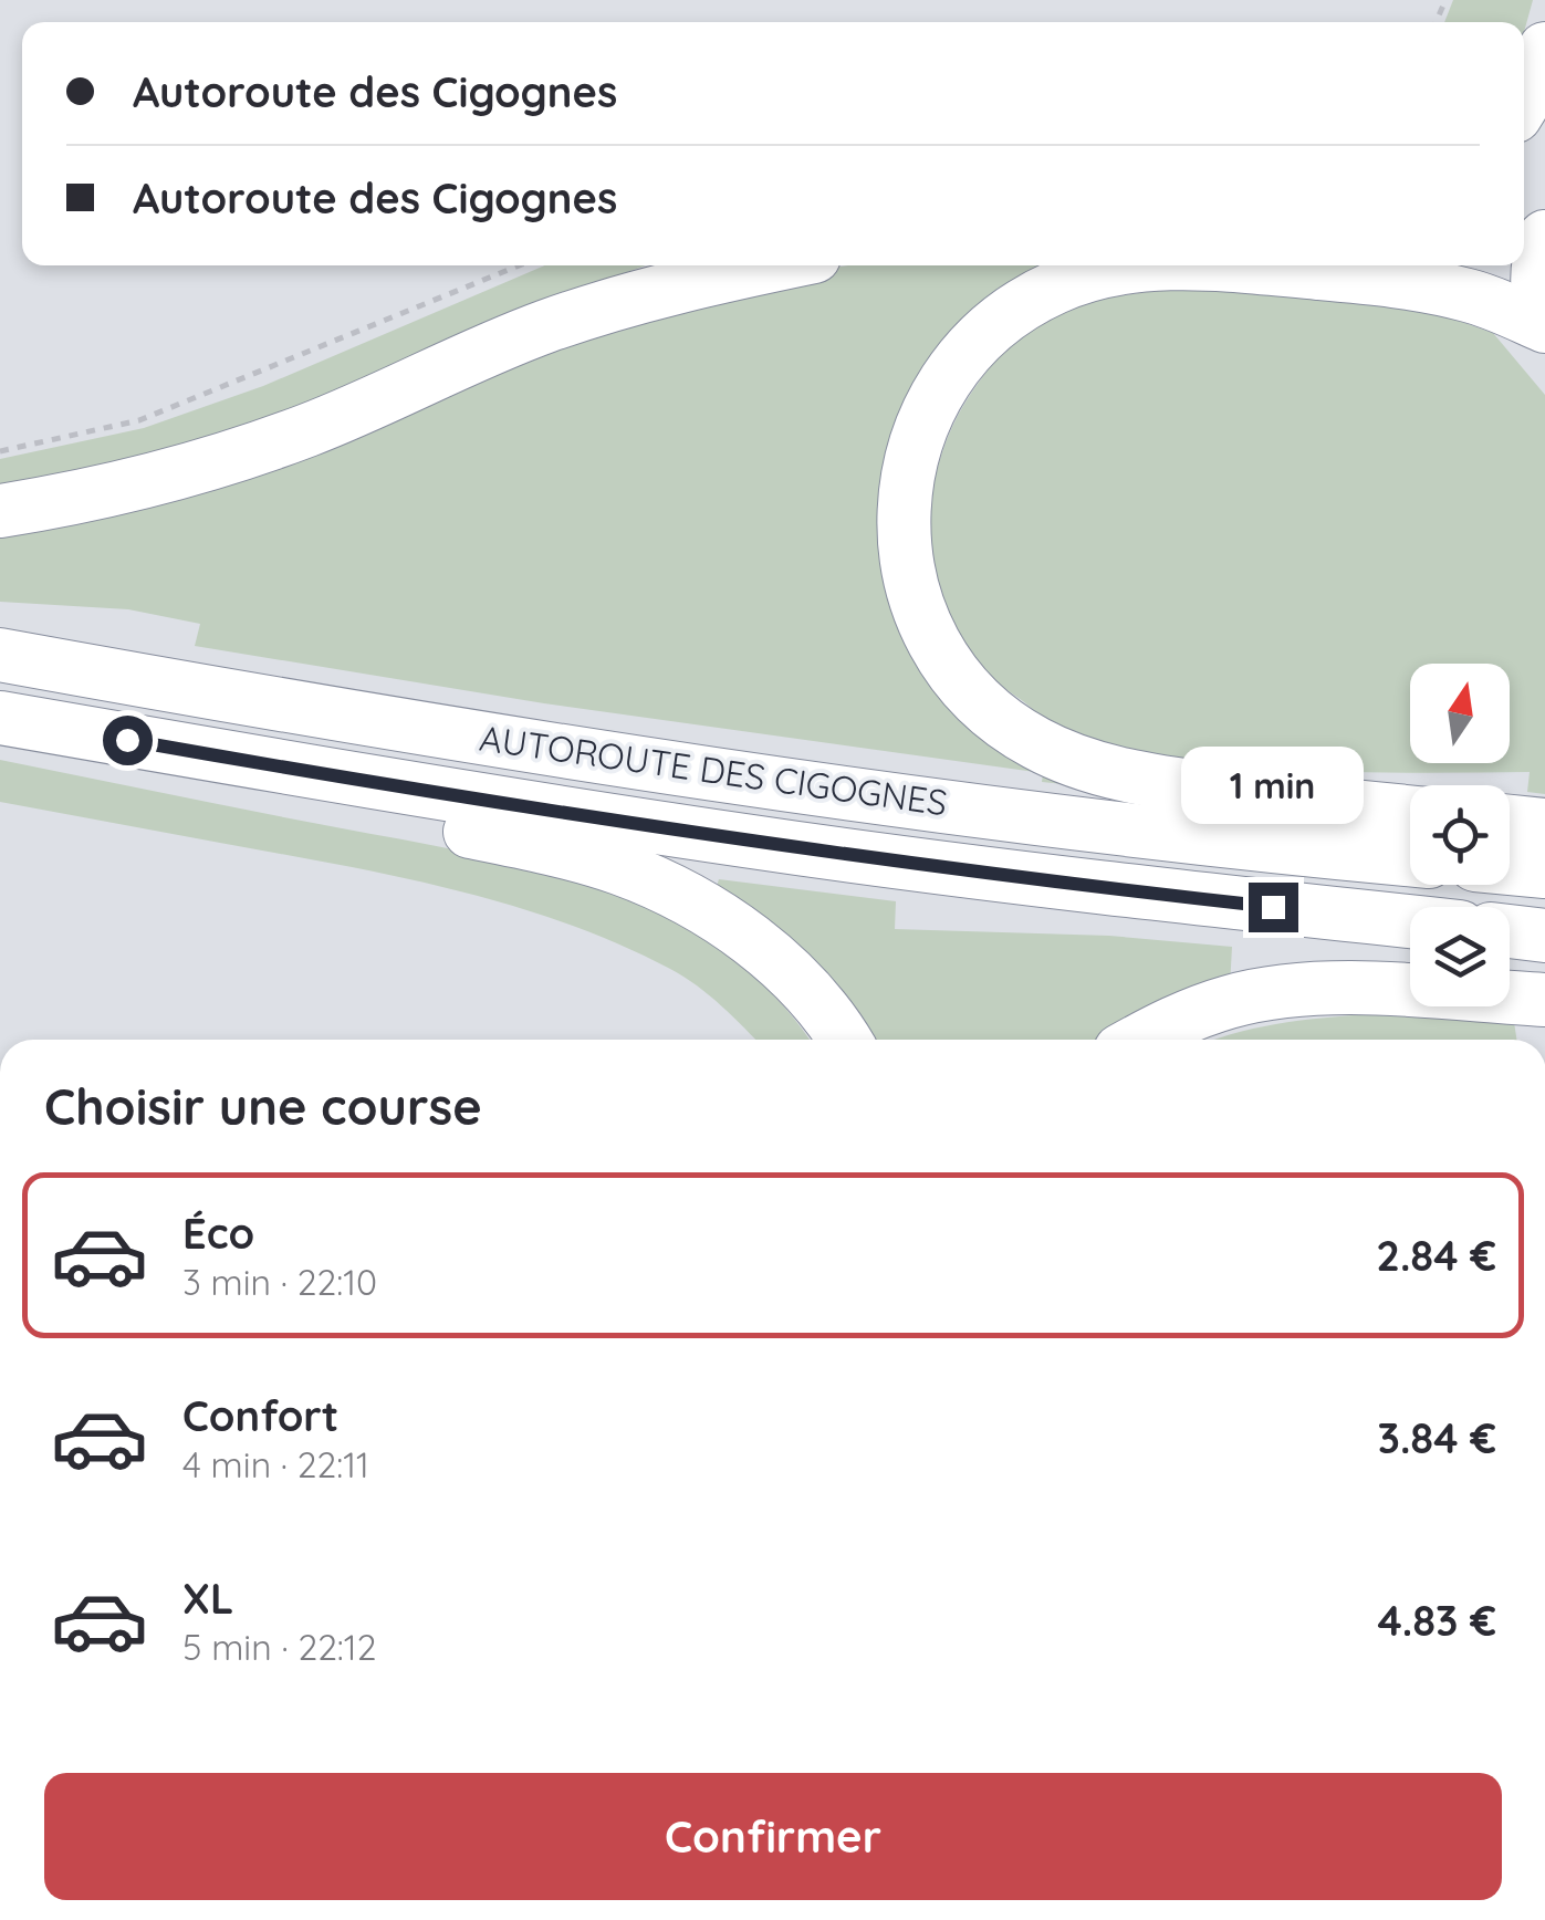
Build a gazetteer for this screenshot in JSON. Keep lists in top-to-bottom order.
{
  "streets": {
    "highway": ["AUTOROUTE DES CIGOGNES"]
  },
  "north": "top",
  "page": {
    "banner": ["Autoroute des Cigognes", "Autoroute des Cigognes"],
    "bubble": "1 min",
    "heading": "Choisir une course",
    "list": [
      {
        "name": "Éco",
        "note": "3 min · 22:10",
        "value": "2.84 €"
      },
      {
        "name": "Confort",
        "note": "4 min · 22:11",
        "value": "3.84 €"
      },
      {
        "name": "XL",
        "note": "5 min · 22:12",
        "value": "4.83 €"
      }
    ],
    "buttons": "Confirmer"
  }
}
